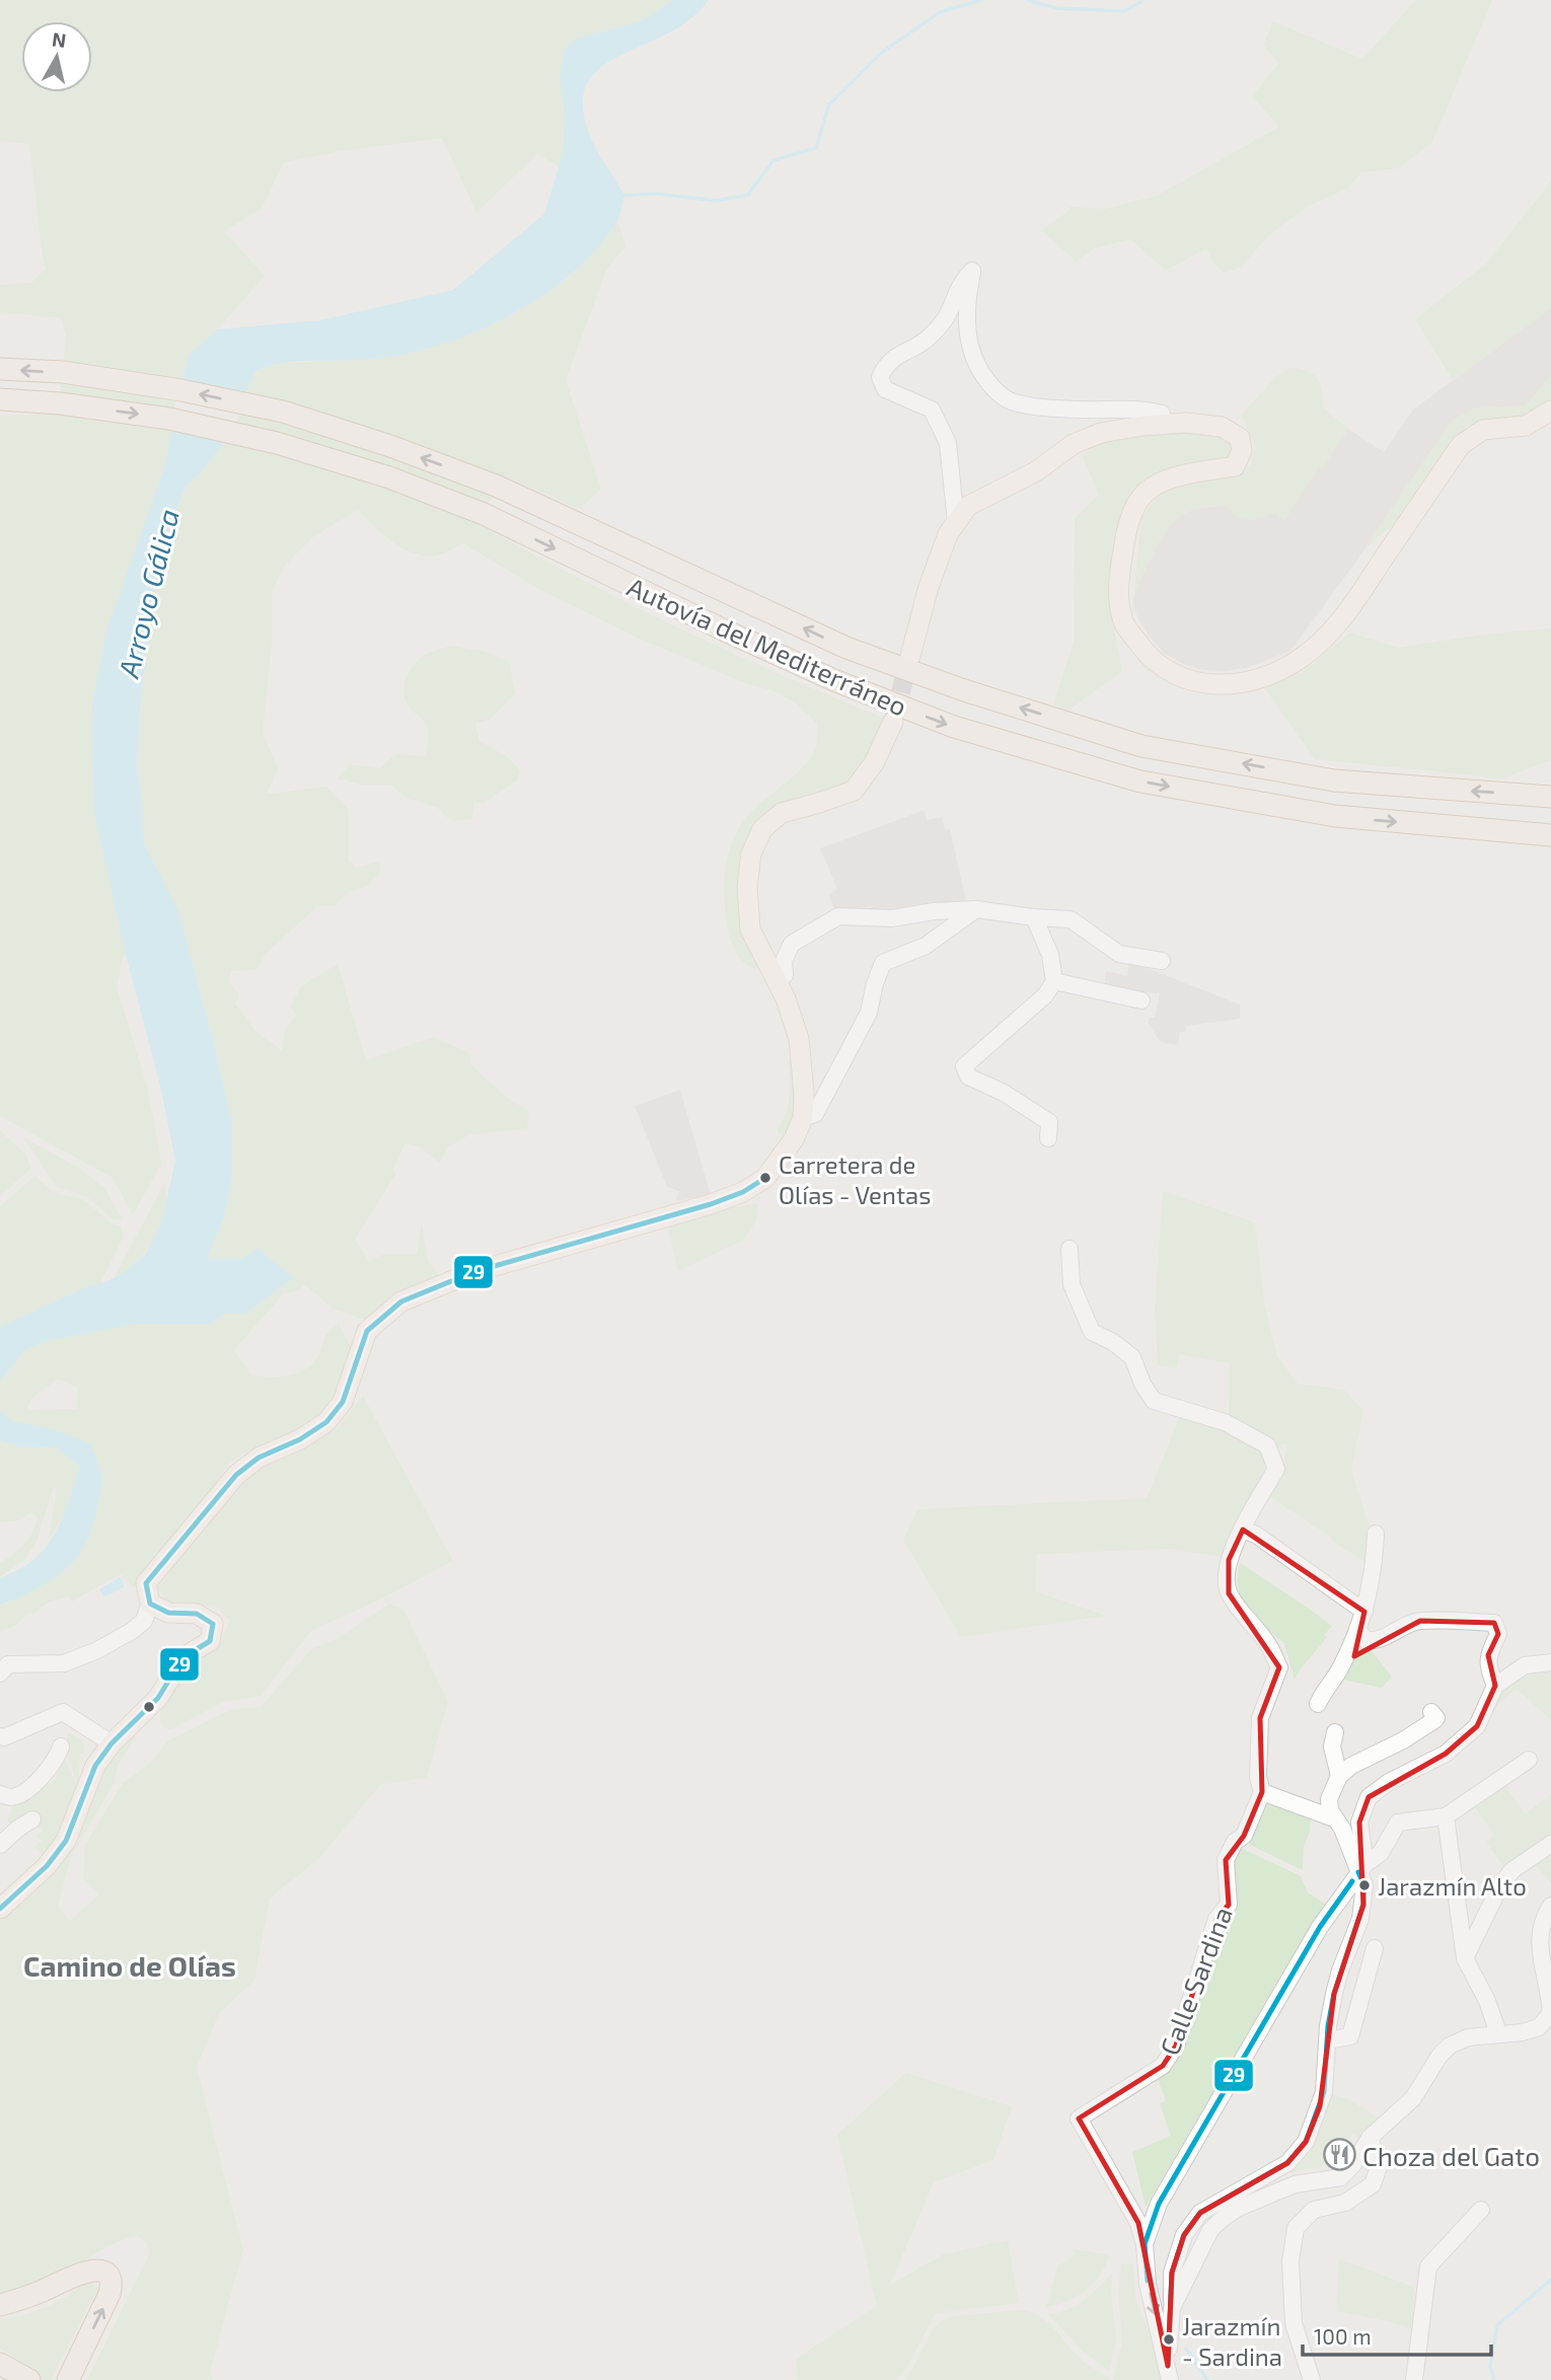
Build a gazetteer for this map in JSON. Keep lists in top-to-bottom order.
{
  "streets": {
    "highway": ["Autovía del Mediterráneo"],
    "street": ["Calle Sardina"]
  },
  "districts": ["Camino de Olías"],
  "water": ["Arroyo Gálica"],
  "places": {
    "other": ["Carretera de Olías - Ventas", "Jarazmín Alto", "Jarazmín - Sardina"],
    "restaurant": ["Choza del Gato"]
  },
  "lines": ["transit line 29"],
  "scale_bar": "100 m",
  "north": "top"
}
